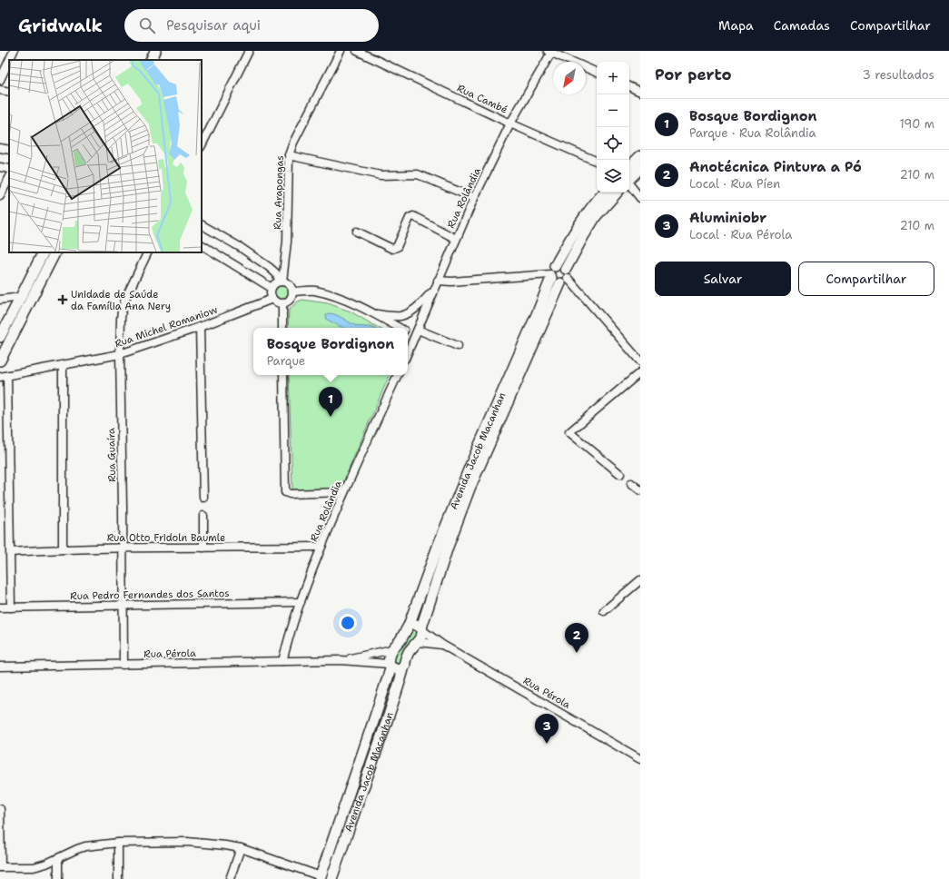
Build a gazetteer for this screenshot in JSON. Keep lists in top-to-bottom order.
{
  "streets": {
    "main road": ["Avenida Jacob Macanhan"],
    "street": [
      "Rua Cambé",
      "Rua Arapongas",
      "Rua Rolândia",
      "Rua Michel Romaniow",
      "Rua Guaíra",
      "Rua Otto Fridoln Baumle",
      "Rua Pedro Fernandes dos Santos",
      "Rua Pérola"
    ]
  },
  "crossings": [
    ["Rua Cambé", "Rua Rolândia"],
    ["Rua Arapongas", "Rua Michel Romaniow"],
    ["Rua Rolândia", "Rua Otto Fridoln Baumle"],
    ["Rua Rolândia", "Rua Pedro Fernandes dos Santos"],
    ["Rua Rolândia", "Rua Pérola"],
    ["Rua Michel Romaniow", "Rua Guaíra"],
    ["Avenida Jacob Macanhan", "Rua Pérola"],
    ["Rua Guaíra", "Rua Otto Fridoln Baumle"],
    ["Rua Guaíra", "Rua Pedro Fernandes dos Santos"],
    ["Rua Guaíra", "Rua Pérola"]
  ],
  "places": {
    "health": ["Unidade de Saúde da Família Ana Nery"]
  },
  "north": "bottom left",
  "page": {
    "header": "Gridwalk",
    "search": "Pesquisar aqui",
    "nav": ["Mapa", "Camadas", "Compartilhar"],
    "heading": ["Por perto", "3 resultados"],
    "map_buttons": ["+", "−"],
    "list": [
      {
        "mark": "1",
        "name": "Bosque Bordignon",
        "note": "Parque · Rua Rolândia",
        "value": "190 m"
      },
      {
        "mark": "2",
        "name": "Anotécnica Pintura a Pó",
        "note": "Local · Rua Píen",
        "value": "210 m"
      },
      {
        "mark": "3",
        "name": "Aluminiobr",
        "note": "Local · Rua Pérola",
        "value": "210 m"
      }
    ],
    "buttons": ["Salvar", "Compartilhar"],
    "popup": ["Bosque Bordignon", "Parque"],
    "pins": ["1", "2", "3"]
  }
}
